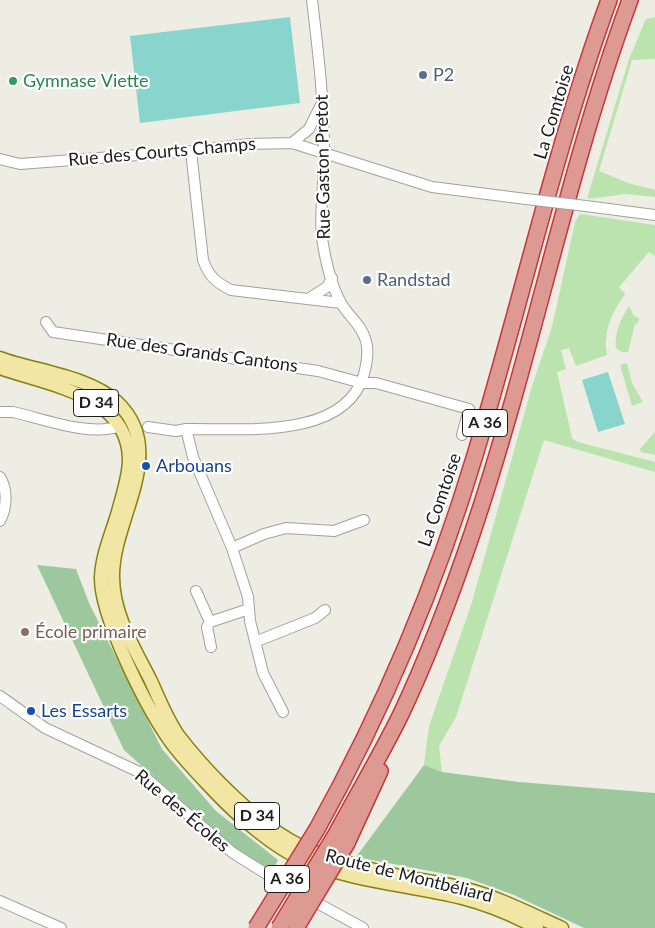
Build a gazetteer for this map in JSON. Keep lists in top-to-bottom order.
{
  "streets": {
    "highway": ["La Comtoise", "A 36"],
    "main road": ["D 34", "Route de Montbéliard"],
    "street": [
      "Rue des Courts Champs",
      "Rue Gaston Pretot",
      "Rue des Grands Cantons",
      "Rue des Écoles"
    ]
  },
  "crossings": [
    ["Rue des Courts Champs", "Rue Gaston Pretot"],
    ["Rue Gaston Pretot", "Rue des Grands Cantons"]
  ],
  "places": [
    "P2",
    "Gymnase Viette",
    "Randstad",
    "Arbouans",
    "École primaire",
    "Les Essarts"
  ]
}
